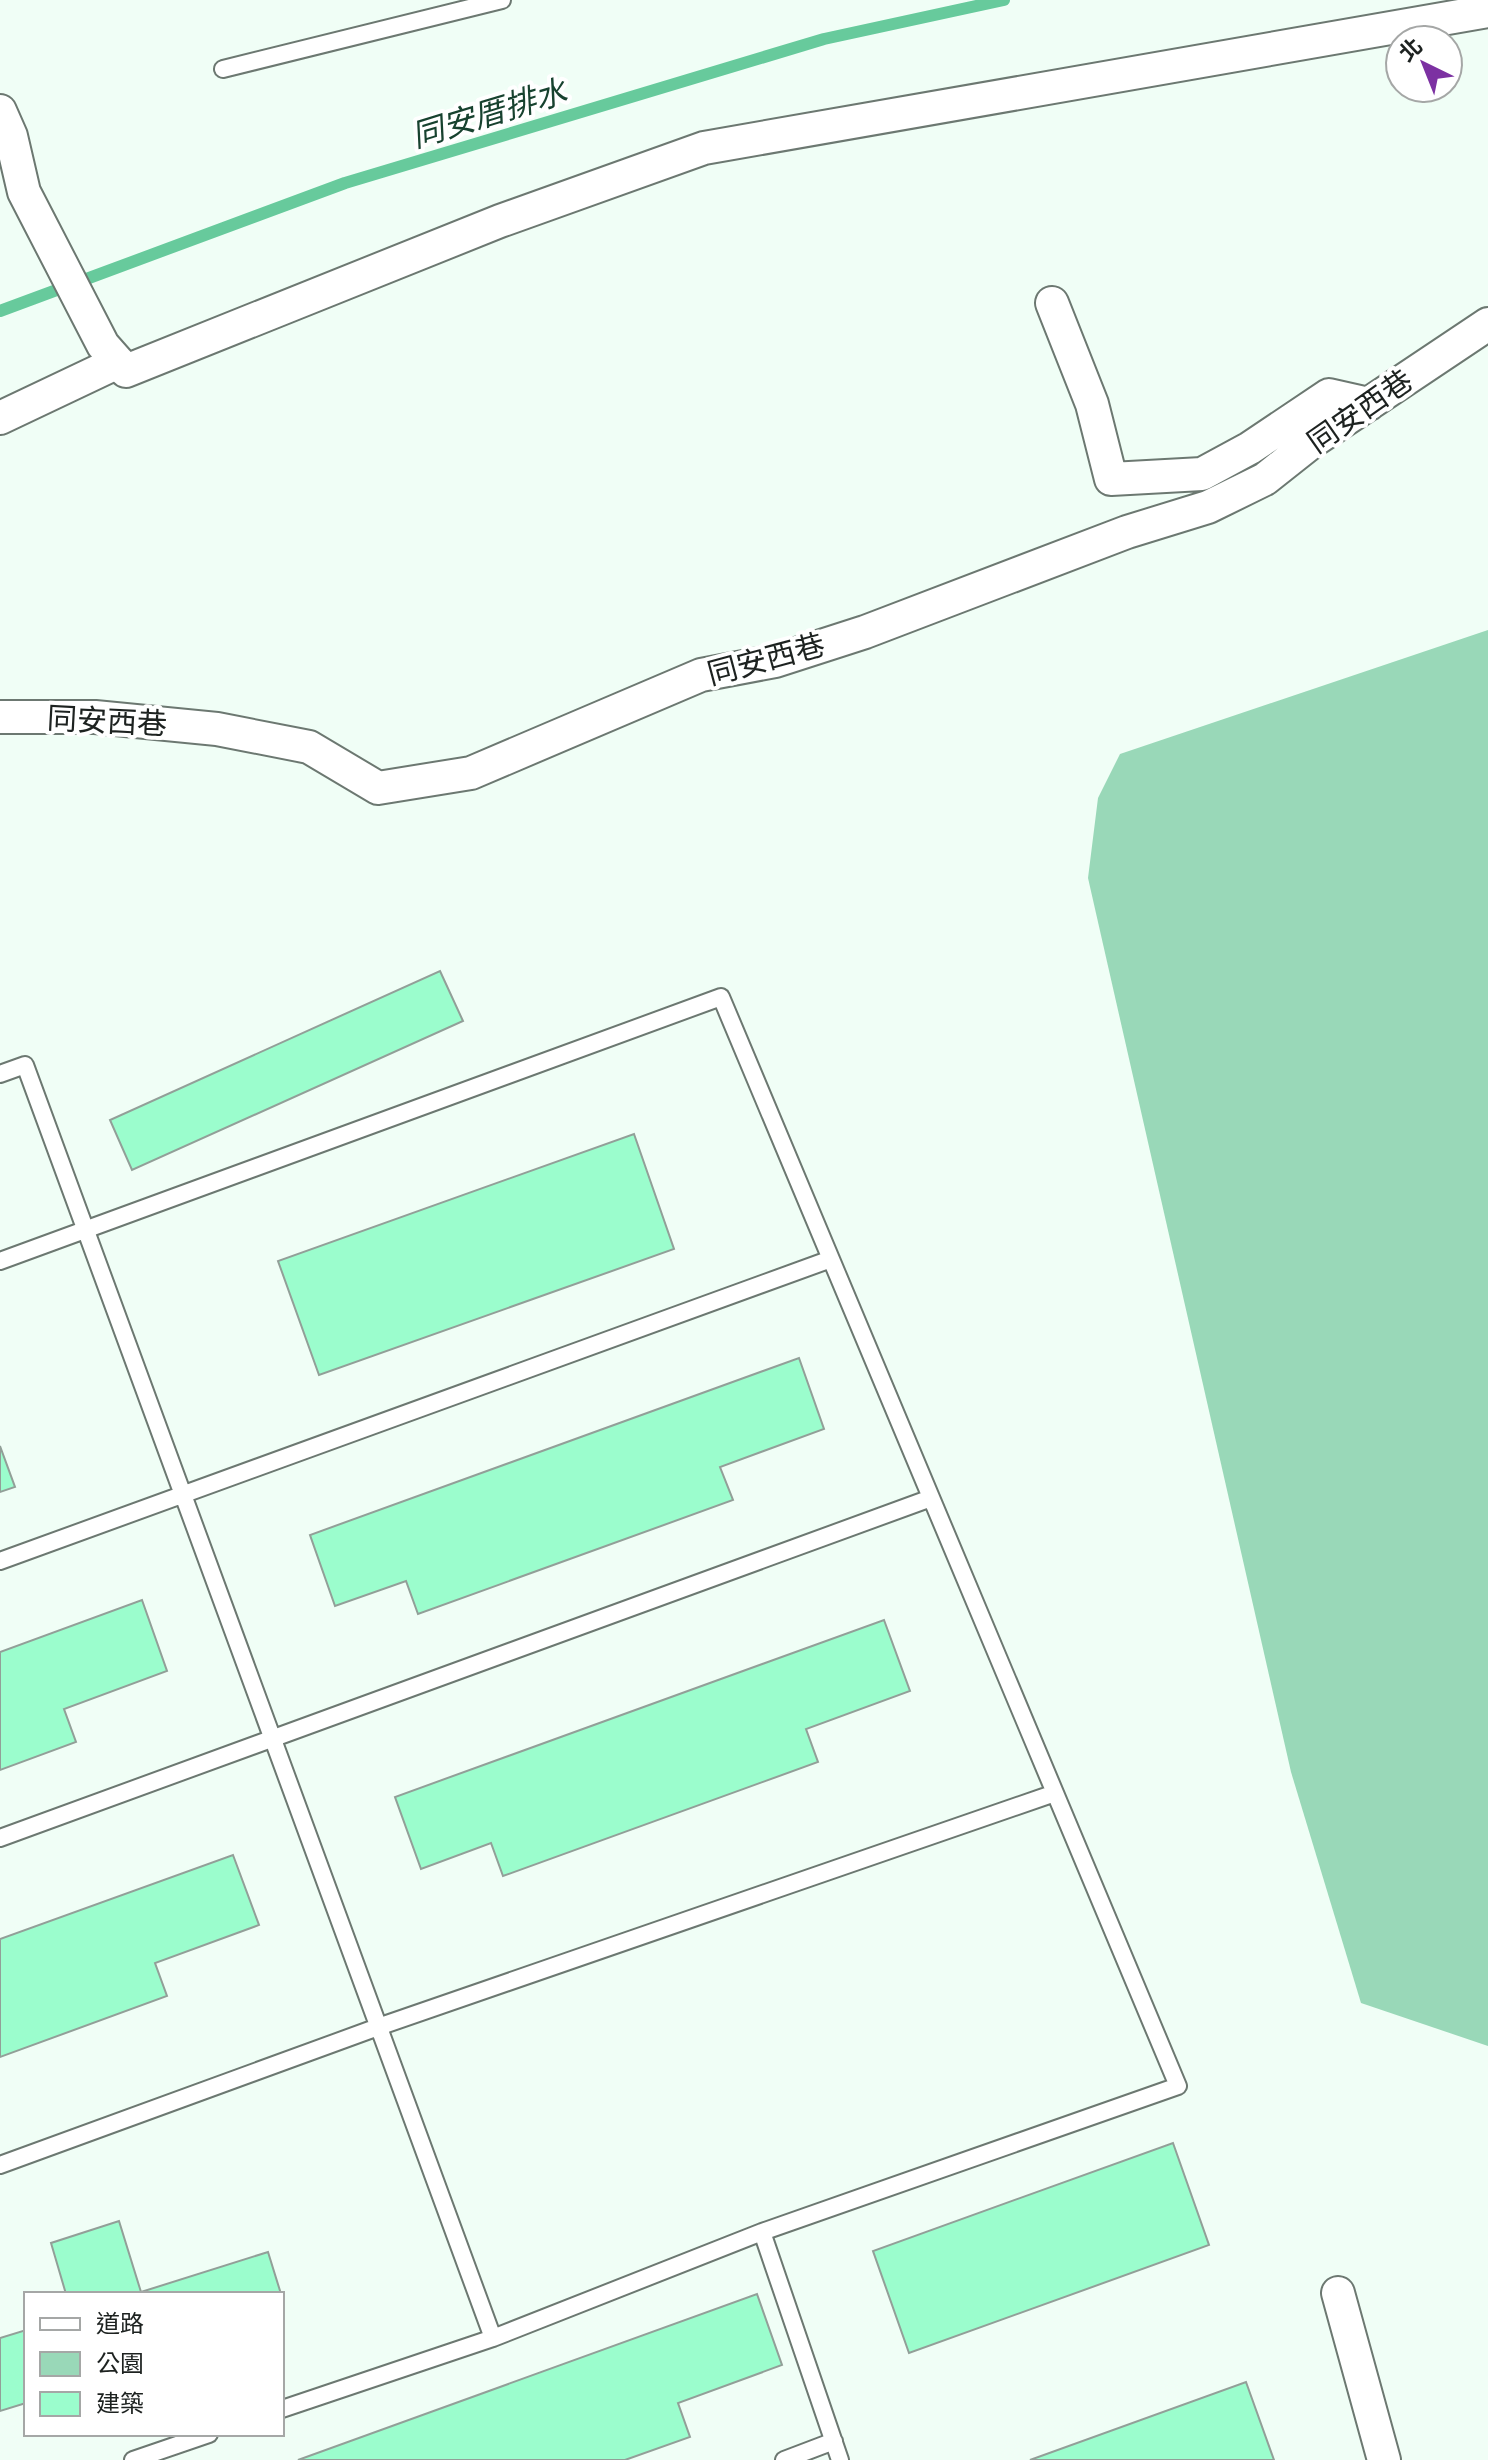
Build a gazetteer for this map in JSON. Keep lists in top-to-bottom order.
{
  "streets": {
    "street": ["同安西巷"]
  },
  "water": ["同安厝排水"],
  "legend": ["道路", "公園", "建築"],
  "north": "top left"
}
